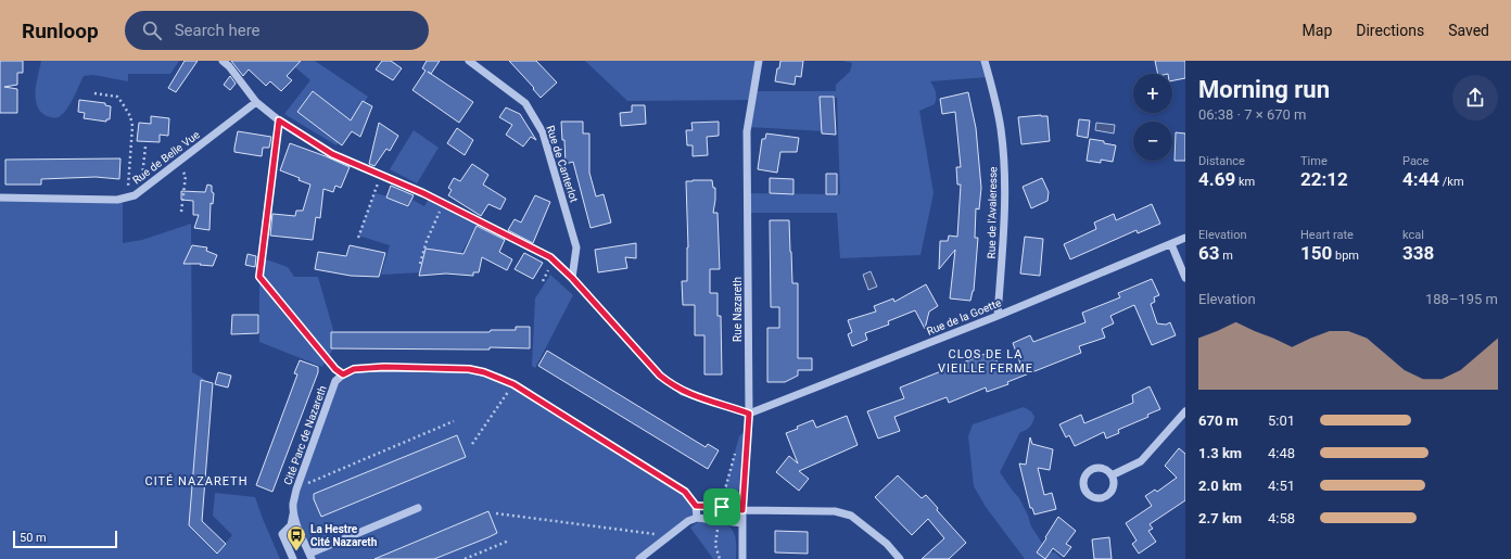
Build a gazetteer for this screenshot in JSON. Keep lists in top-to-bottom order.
{
  "streets": {
    "street": [
      "Rue de Belle Vue",
      "Rue de Canterlot",
      "Rue de l'Avaleresse",
      "Rue Nazareth",
      "Rue de la Goette",
      "Cité Parc de Nazareth"
    ]
  },
  "crossings": [
    ["Rue de l'Avaleresse", "Rue de la Goette"],
    ["Rue Nazareth", "Rue de la Goette"]
  ],
  "districts": ["CLOS DE LA VIEILLE FERME", "CITÉ NAZARETH"],
  "places": {
    "bus stop": ["La Hestre Cité Nazareth"]
  },
  "scale_bar": "50 m",
  "page": {
    "header": "Runloop",
    "search": "Search here",
    "nav": ["Map", "Directions", "Saved"],
    "heading": ["Morning run", "06:38 · 7 × 670 m"],
    "map_buttons": ["+", "−"],
    "stats": [
      ["Distance", "4.69 km"],
      ["Time", "22:12"],
      ["Pace", "4:44 /km"],
      ["Elevation", "63 m"],
      ["Heart rate", "150 bpm"],
      ["kcal", "338"]
    ],
    "chart": ["Elevation", "188–195 m"],
    "list": [
      {
        "name": "670 m",
        "note": "5:01"
      },
      {
        "name": "1.3 km",
        "note": "4:48"
      },
      {
        "name": "2.0 km",
        "note": "4:51"
      },
      {
        "name": "2.7 km",
        "note": "4:58"
      }
    ],
    "scale": "50 m"
  }
}
